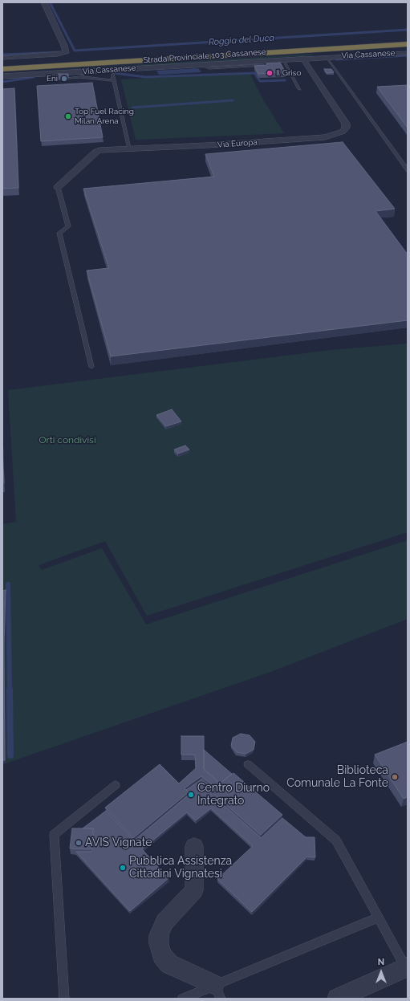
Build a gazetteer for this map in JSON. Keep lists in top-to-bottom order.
{
  "streets": {
    "highway": ["Strada Provinciale 103 Cassanese"],
    "street": ["Via Cassanese", "Via Europa"]
  },
  "crossings": [
    ["Via Cassanese", "Via Europa"]
  ],
  "water": ["Roggia del Duca"],
  "parks": ["Orti condivisi"],
  "places": [
    "Il Griso",
    "Eni",
    "Top Fuel Racing Milan Arena",
    "Biblioteca Comunale La Fonte",
    "Centro Diurno Integrato",
    "AVIS Vignate",
    "Pubblica Assistenza Cittadini Vignatesi"
  ],
  "north": "top"
}
